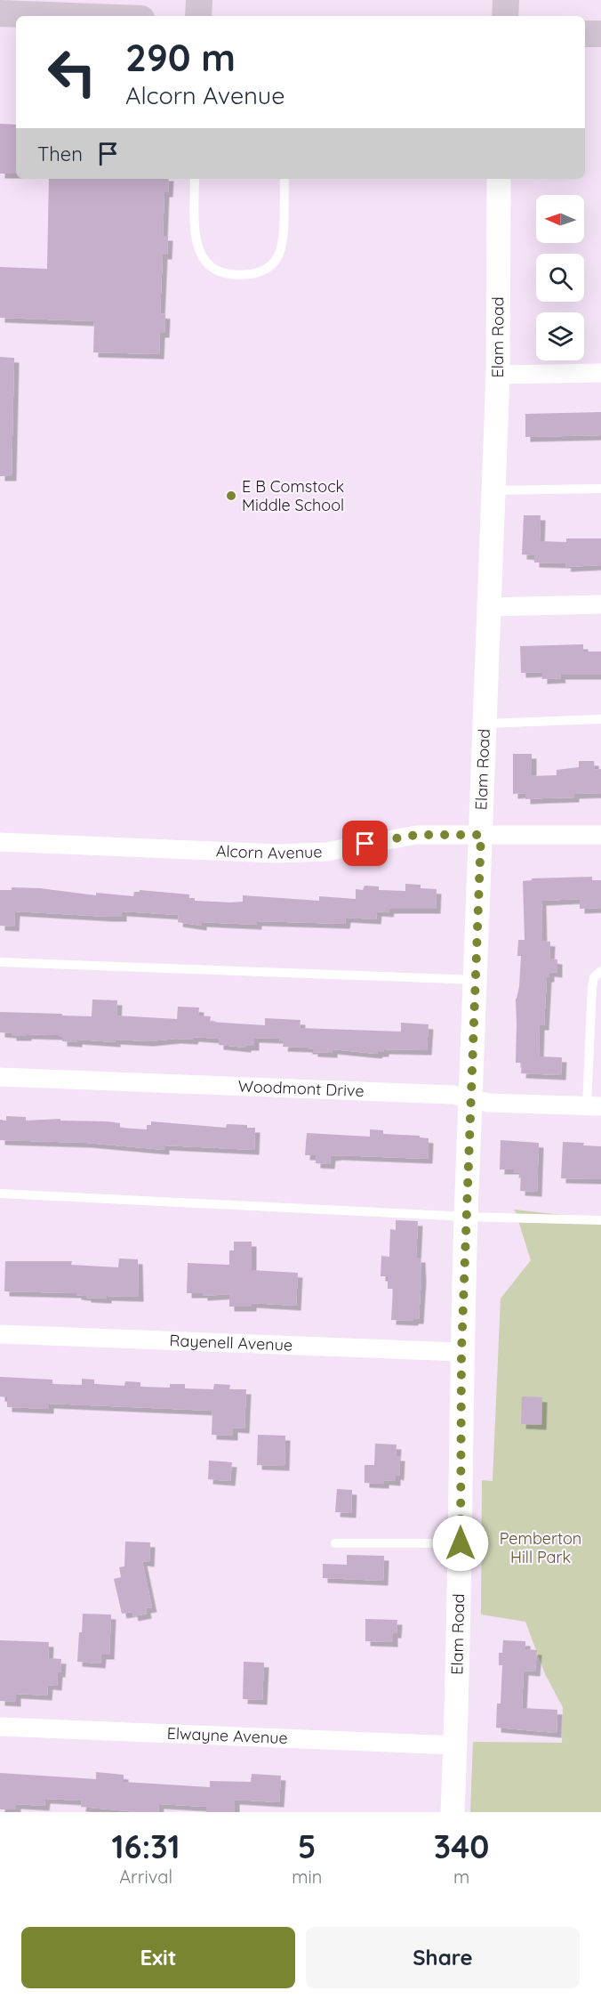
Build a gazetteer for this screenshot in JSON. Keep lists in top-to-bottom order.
{
  "streets": {
    "street": [
      "Elam Road",
      "Alcorn Avenue",
      "Woodmont Drive",
      "Rayenell Avenue",
      "Elwayne Avenue"
    ]
  },
  "crossings": [
    ["Elam Road", "Alcorn Avenue"],
    ["Elam Road", "Woodmont Drive"],
    ["Elam Road", "Rayenell Avenue"],
    ["Elam Road", "Elwayne Avenue"]
  ],
  "parks": ["Pemberton Hill Park"],
  "places": ["E B Comstock Middle School"],
  "north": "left",
  "page": {
    "turn": ["290 m", "Alcorn Avenue"],
    "then": "Then",
    "eta": [
      "16:31",
      "Arrival",
      "5",
      "min",
      "340",
      "m"
    ],
    "buttons": ["Exit", "Share"]
  }
}
